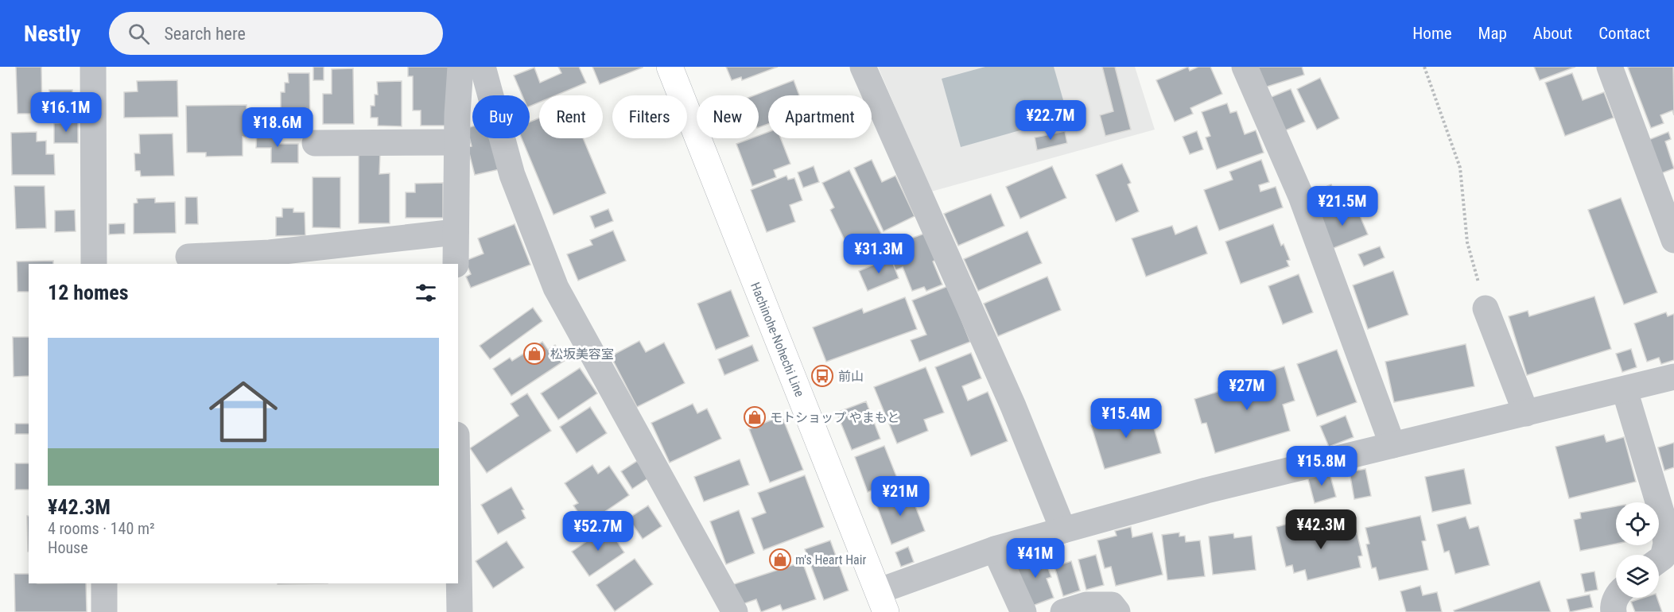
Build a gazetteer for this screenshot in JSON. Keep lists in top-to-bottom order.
{
  "streets": {
    "main road": ["Hachinohe-Nohechi Line"]
  },
  "places": {
    "shop": ["松坂美容室", "モトショップ やまもと", "m's Heart Hair"],
    "bus stop": ["前山"]
  },
  "page": {
    "header": "Nestly",
    "search": "Search here",
    "nav": [
      "Home",
      "Map",
      "About",
      "Contact"
    ],
    "price": [
      "¥16.1M",
      "¥22.7M",
      "¥18.6M",
      "¥21.5M",
      "¥31.3M",
      "¥27M",
      "¥15.4M",
      "¥15.8M",
      "¥21M",
      "¥42.3M",
      "¥52.7M",
      "¥41M"
    ],
    "chip": [
      "Buy",
      "Rent",
      "Filters",
      "New",
      "Apartment"
    ],
    "heading": "12 homes",
    "list": [
      {
        "name": "¥42.3M",
        "note": "4 rooms · 140 m² · House"
      }
    ]
  }
}
